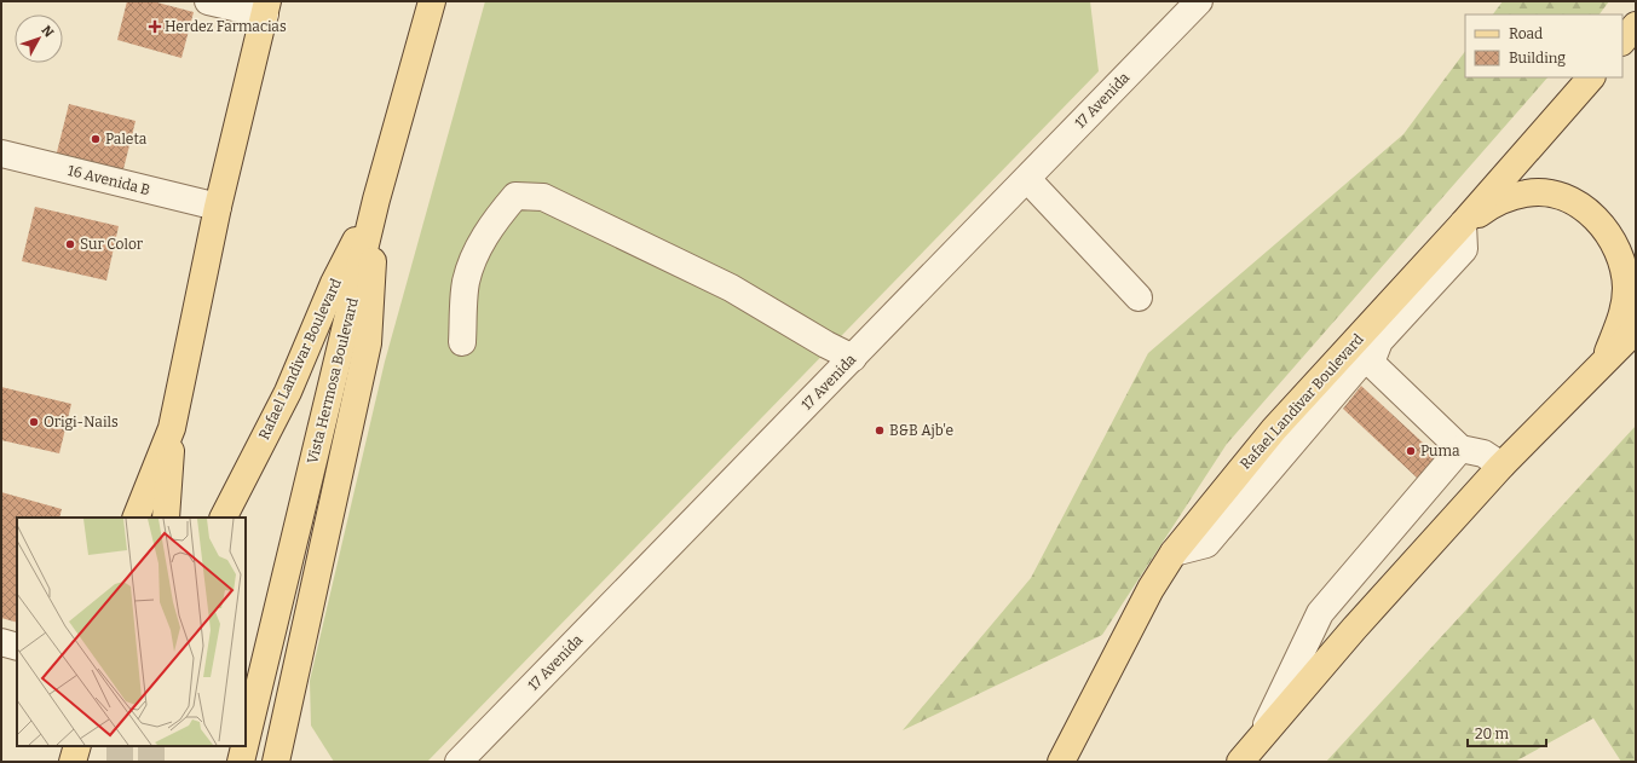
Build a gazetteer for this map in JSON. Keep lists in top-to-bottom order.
{
  "streets": {
    "main road": ["Rafael Landivar Boulevard", "Vista Hermosa Boulevard"],
    "street": ["17 Avenida", "16 Avenida B"]
  },
  "crossings": [
    ["Rafael Landivar Boulevard", "Vista Hermosa Boulevard"]
  ],
  "places": {
    "health": ["Herdez Farmacias"],
    "other": [
      "Paleta",
      "Sur Color",
      "Origi-Nails",
      "B&B Ajb'e",
      "Puma"
    ]
  },
  "legend": ["Road", "Building"],
  "scale_bar": "20 m",
  "north": "top right"
}
